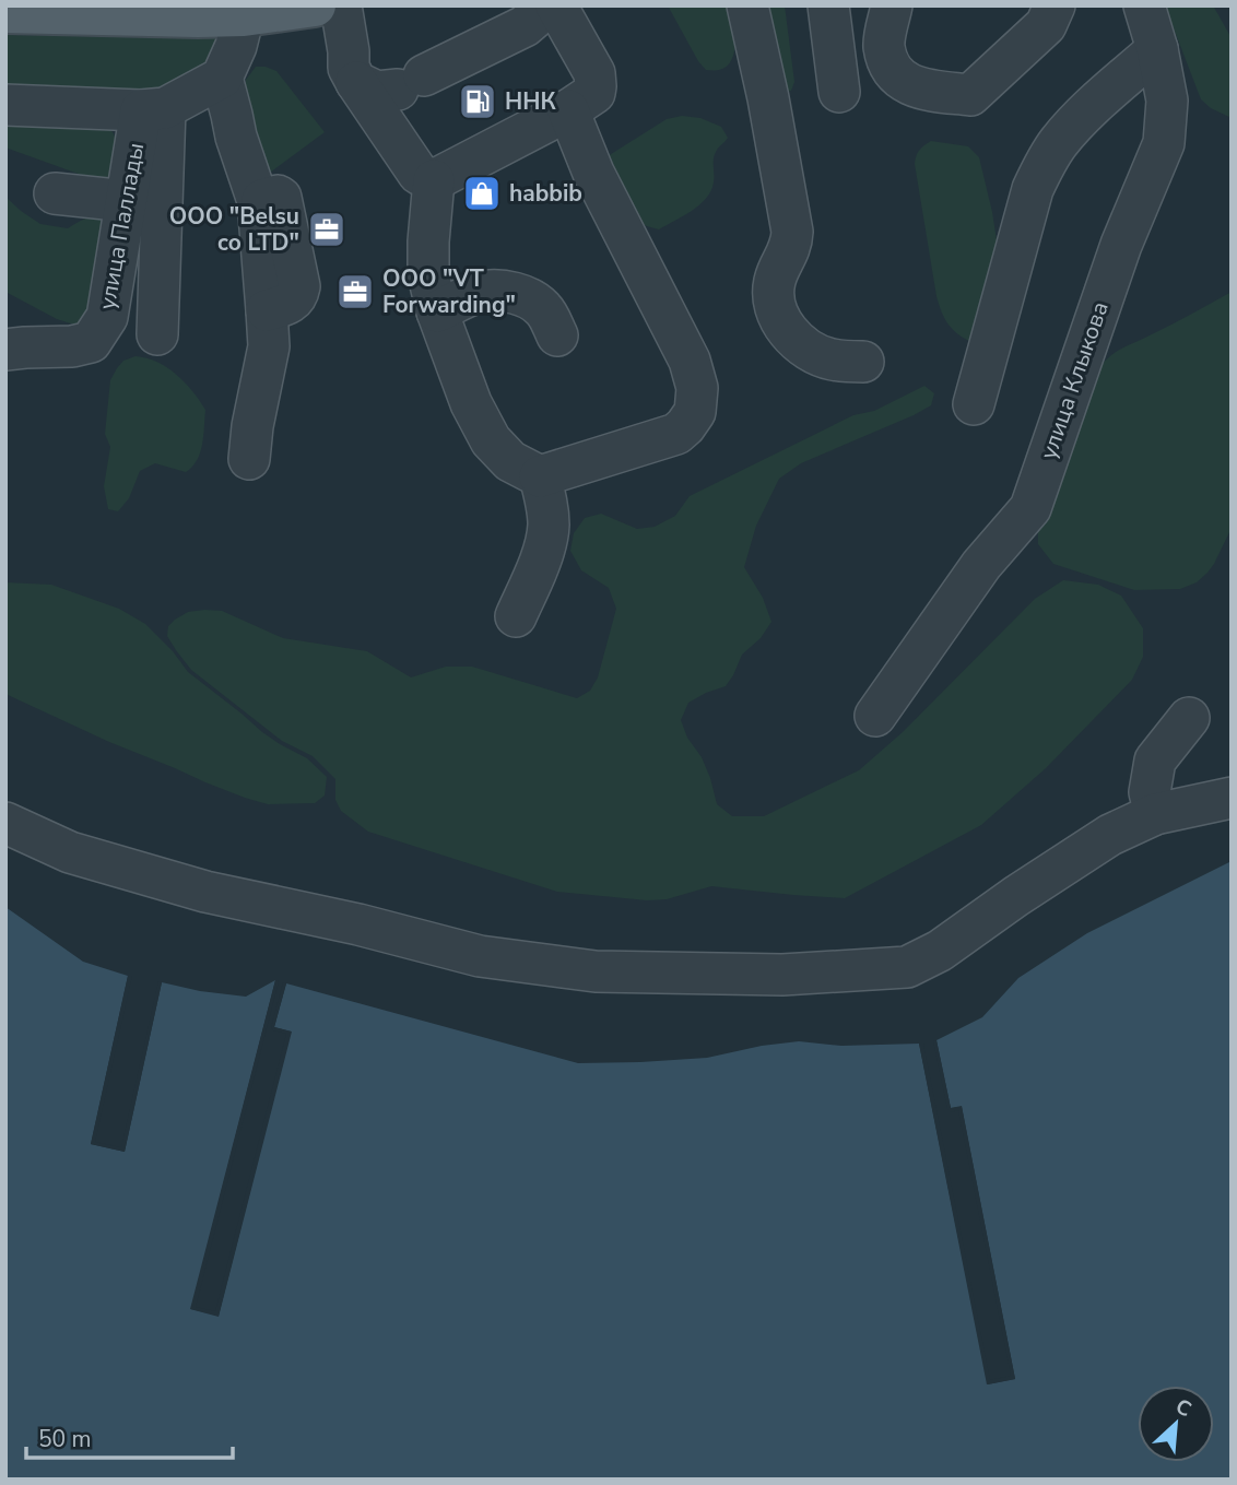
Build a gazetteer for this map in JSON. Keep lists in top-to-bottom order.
{
  "streets": {
    "lane": ["улица Паллады", "улица Клыкова"]
  },
  "places": {
    "fuel station": ["ННК"],
    "shop": ["habbib"],
    "office": ["OOO \"Belsu co LTD\"", "OOO \"VT Forwarding\""]
  },
  "scale_bar": "50 m",
  "north": "top right"
}
